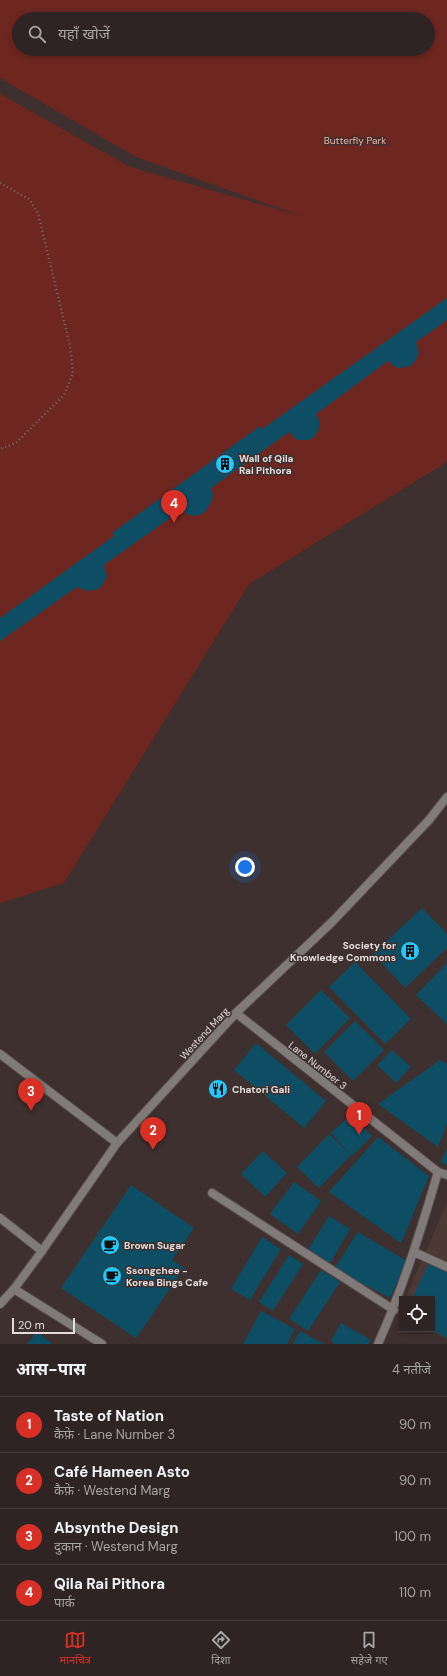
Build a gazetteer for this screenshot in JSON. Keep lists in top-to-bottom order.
{
  "streets": {
    "street": ["Westend Marg", "Lane Number 3"]
  },
  "crossings": [
    ["Westend Marg", "Lane Number 3"]
  ],
  "parks": ["Butterfly Park"],
  "places": {
    "building": ["Wall of Qila Rai Pithora", "Society for Knowledge Commons"],
    "restaurant": ["Chatori Gali"],
    "cafe": ["Brown Sugar", "Ssongchee - Korea Bings Cafe"]
  },
  "scale_bar": "20 m",
  "page": {
    "search": "यहाँ खोजें",
    "pins": [
      "4",
      "3",
      "1",
      "2"
    ],
    "scale": "20 m",
    "heading": ["आस-पास", "4 नतीजे"],
    "list": [
      {
        "mark": "1",
        "name": "Taste of Nation",
        "note": "कैफ़े · Lane Number 3",
        "value": "90 m"
      },
      {
        "mark": "2",
        "name": "Café Hameen Asto",
        "note": "कैफ़े · Westend Marg",
        "value": "90 m"
      },
      {
        "mark": "3",
        "name": "Absynthe Design",
        "note": "दुकान · Westend Marg",
        "value": "100 m"
      },
      {
        "mark": "4",
        "name": "Qila Rai Pithora",
        "note": "पार्क",
        "value": "110 m"
      }
    ],
    "nav": ["मानचित्र", "दिशा", "सहेजे गए"]
  }
}
